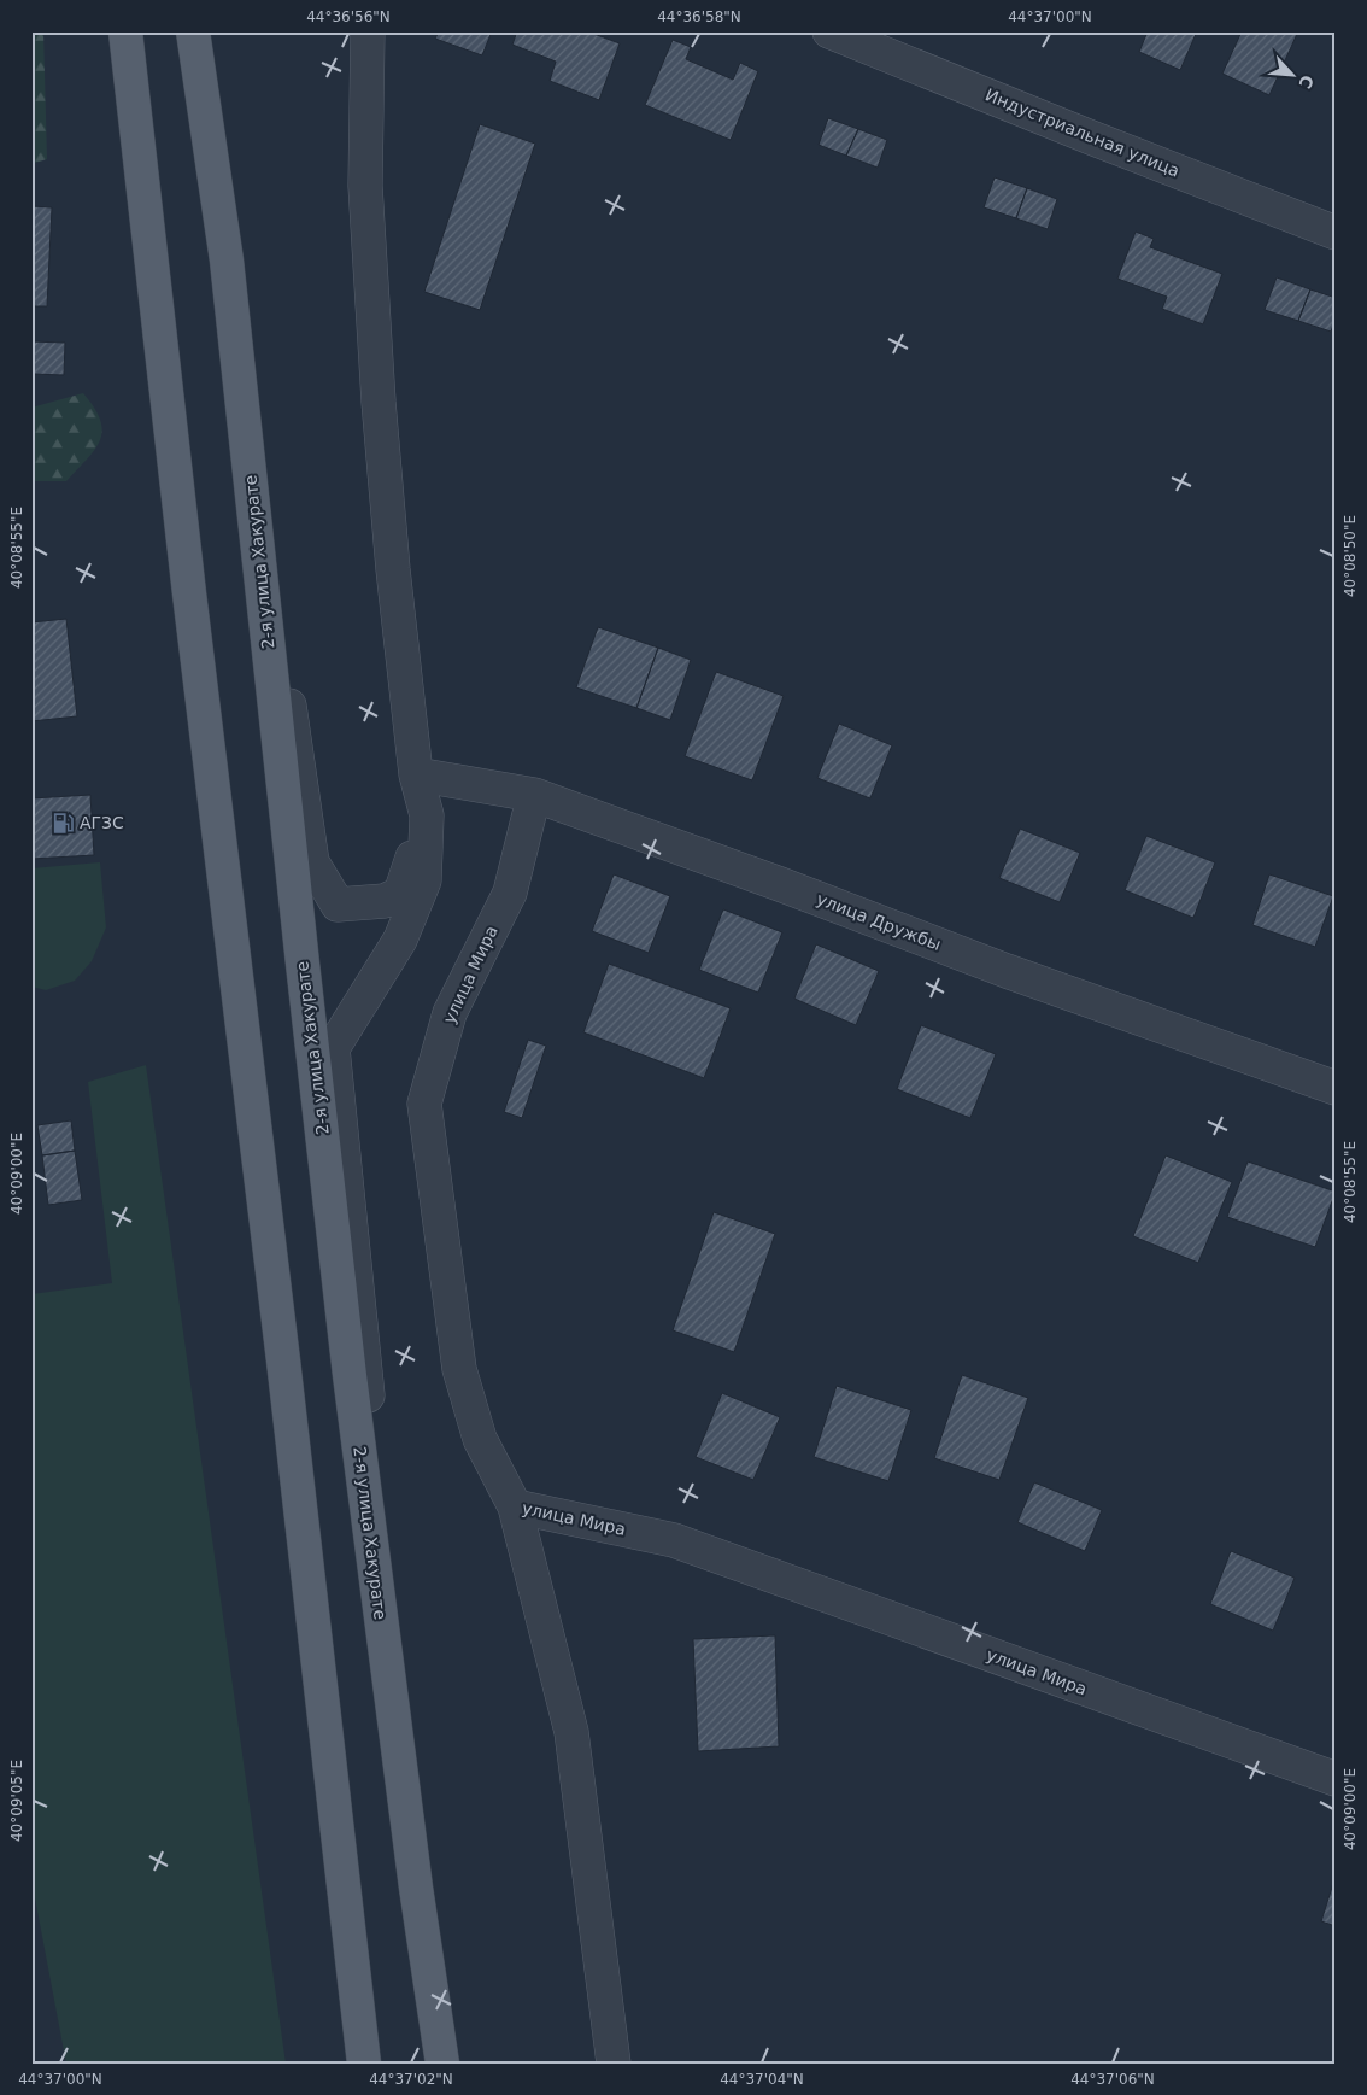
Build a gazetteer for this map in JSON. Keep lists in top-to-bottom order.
{
  "streets": {
    "main road": ["2-я улица Хакурате"],
    "street": ["Индустриальная улица", "улица Дружбы", "улица Мира"]
  },
  "crossings": [
    ["улица Дружбы", "улица Мира"]
  ],
  "places": {
    "fuel station": ["АГЗС"]
  },
  "north": "bottom right",
  "coordinates": [
    "44°36'56\"N",
    "44°36'58\"N",
    "44°37'00\"N",
    "40°08'55\"E",
    "40°08'50\"E",
    "40°09'00\"E",
    "40°09'05\"E",
    "44°37'02\"N",
    "44°37'04\"N",
    "44°37'06\"N"
  ]
}
